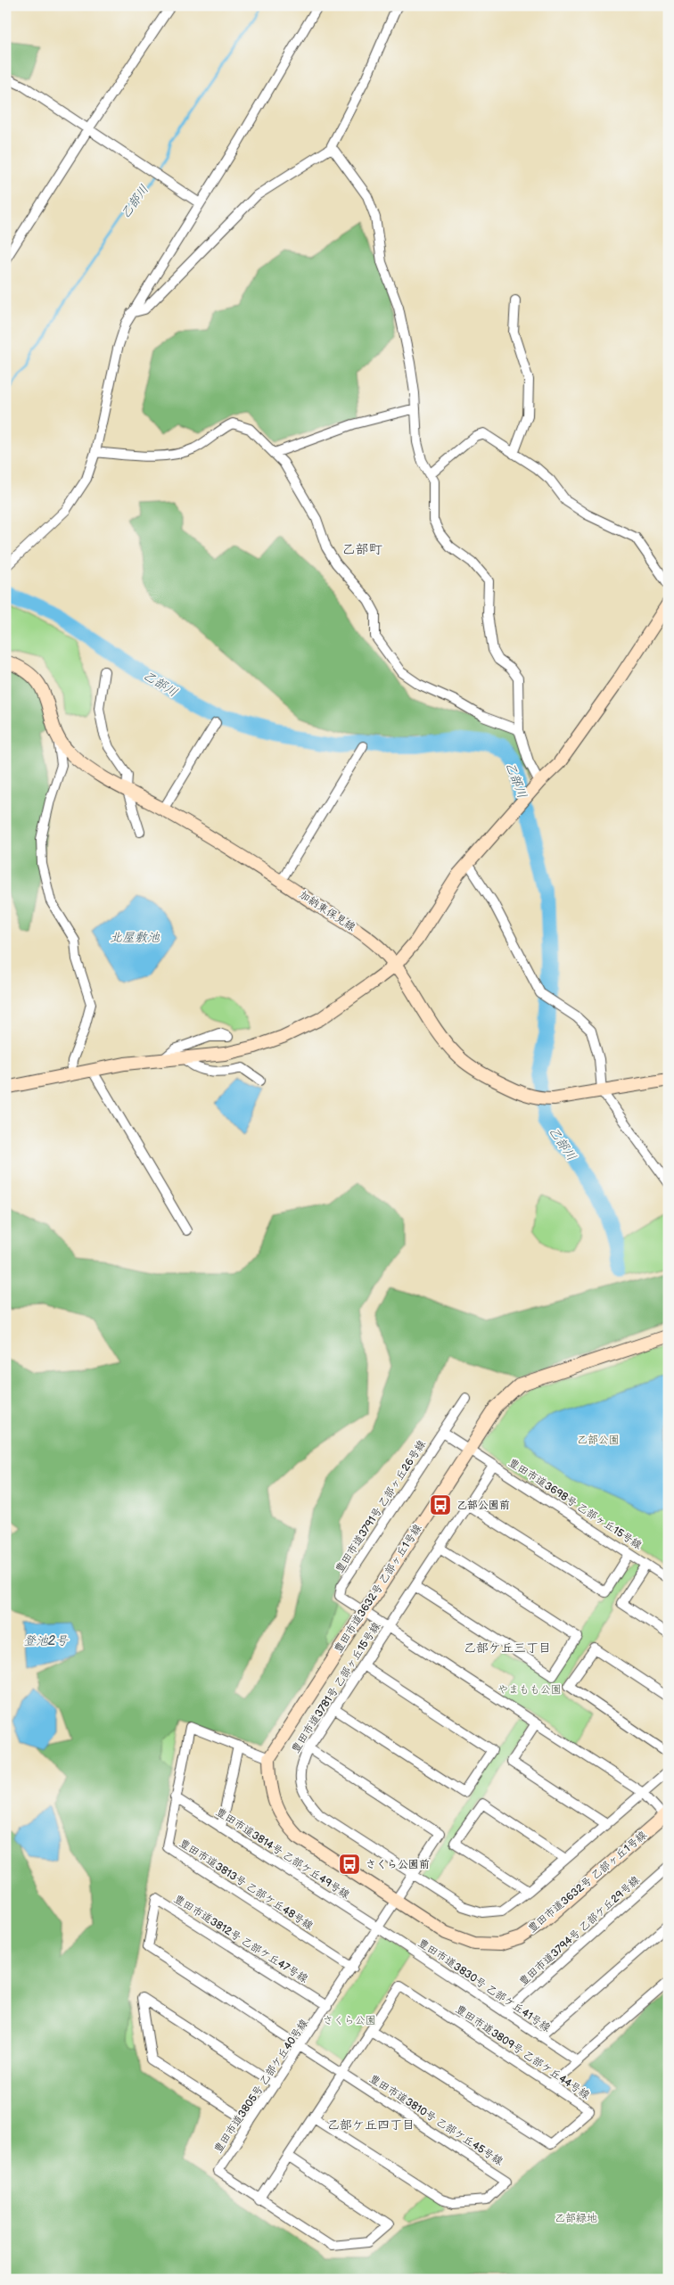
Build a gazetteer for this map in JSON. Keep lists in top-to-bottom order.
{
  "streets": {
    "street": [
      "加納東保見線",
      "豊田市道3698号 乙部ヶ丘15号線",
      "豊田市道3791号 乙部ヶ丘26号線",
      "豊田市道3632号 乙部ヶ丘1号線",
      "豊田市道3781号 乙部ヶ丘15号線",
      "豊田市道3814号 乙部ケ丘49号線",
      "豊田市道3813号 乙部ケ丘48号線",
      "豊田市道3794号 乙部ケ丘29号線",
      "豊田市道3812号 乙部ケ丘47号線",
      "豊田市道3830号 乙部ケ丘41号線",
      "豊田市道3809号 乙部ケ丘44号線",
      "豊田市道3805号 乙部ケ丘40号線",
      "豊田市道3810号 乙部ケ丘45号線"
    ]
  },
  "crossings": [
    ["豊田市道3698号 乙部ヶ丘15号線", "豊田市道3632号 乙部ヶ丘1号線"],
    ["豊田市道3698号 乙部ヶ丘15号線", "豊田市道3781号 乙部ヶ丘15号線"],
    ["豊田市道3791号 乙部ヶ丘26号線", "豊田市道3632号 乙部ヶ丘1号線"],
    ["豊田市道3632号 乙部ヶ丘1号線", "豊田市道3813号 乙部ケ丘48号線"],
    ["豊田市道3632号 乙部ヶ丘1号線", "豊田市道3805号 乙部ケ丘40号線"],
    ["豊田市道3781号 乙部ヶ丘15号線", "豊田市道3805号 乙部ケ丘40号線"],
    ["豊田市道3814号 乙部ケ丘49号線", "豊田市道3813号 乙部ケ丘48号線"],
    ["豊田市道3814号 乙部ケ丘49号線", "豊田市道3830号 乙部ケ丘41号線"],
    ["豊田市道3814号 乙部ケ丘49号線", "豊田市道3805号 乙部ケ丘40号線"],
    ["豊田市道3813号 乙部ケ丘48号線", "豊田市道3805号 乙部ケ丘40号線"],
    ["豊田市道3794号 乙部ケ丘29号線", "豊田市道3830号 乙部ケ丘41号線"],
    ["豊田市道3812号 乙部ケ丘47号線", "豊田市道3805号 乙部ケ丘40号線"],
    ["豊田市道3830号 乙部ケ丘41号線", "豊田市道3805号 乙部ケ丘40号線"]
  ],
  "districts": ["乙部町", "乙部ケ丘三丁目", "乙部ケ丘四丁目"],
  "water": ["乙部川", "北屋敷池", "登池2号"],
  "parks": [
    "乙部公園",
    "やまもも公園",
    "さくら公園",
    "乙部緑地"
  ],
  "places": {
    "bus stop": ["乙部公園前", "さくら公園前"]
  }
}
